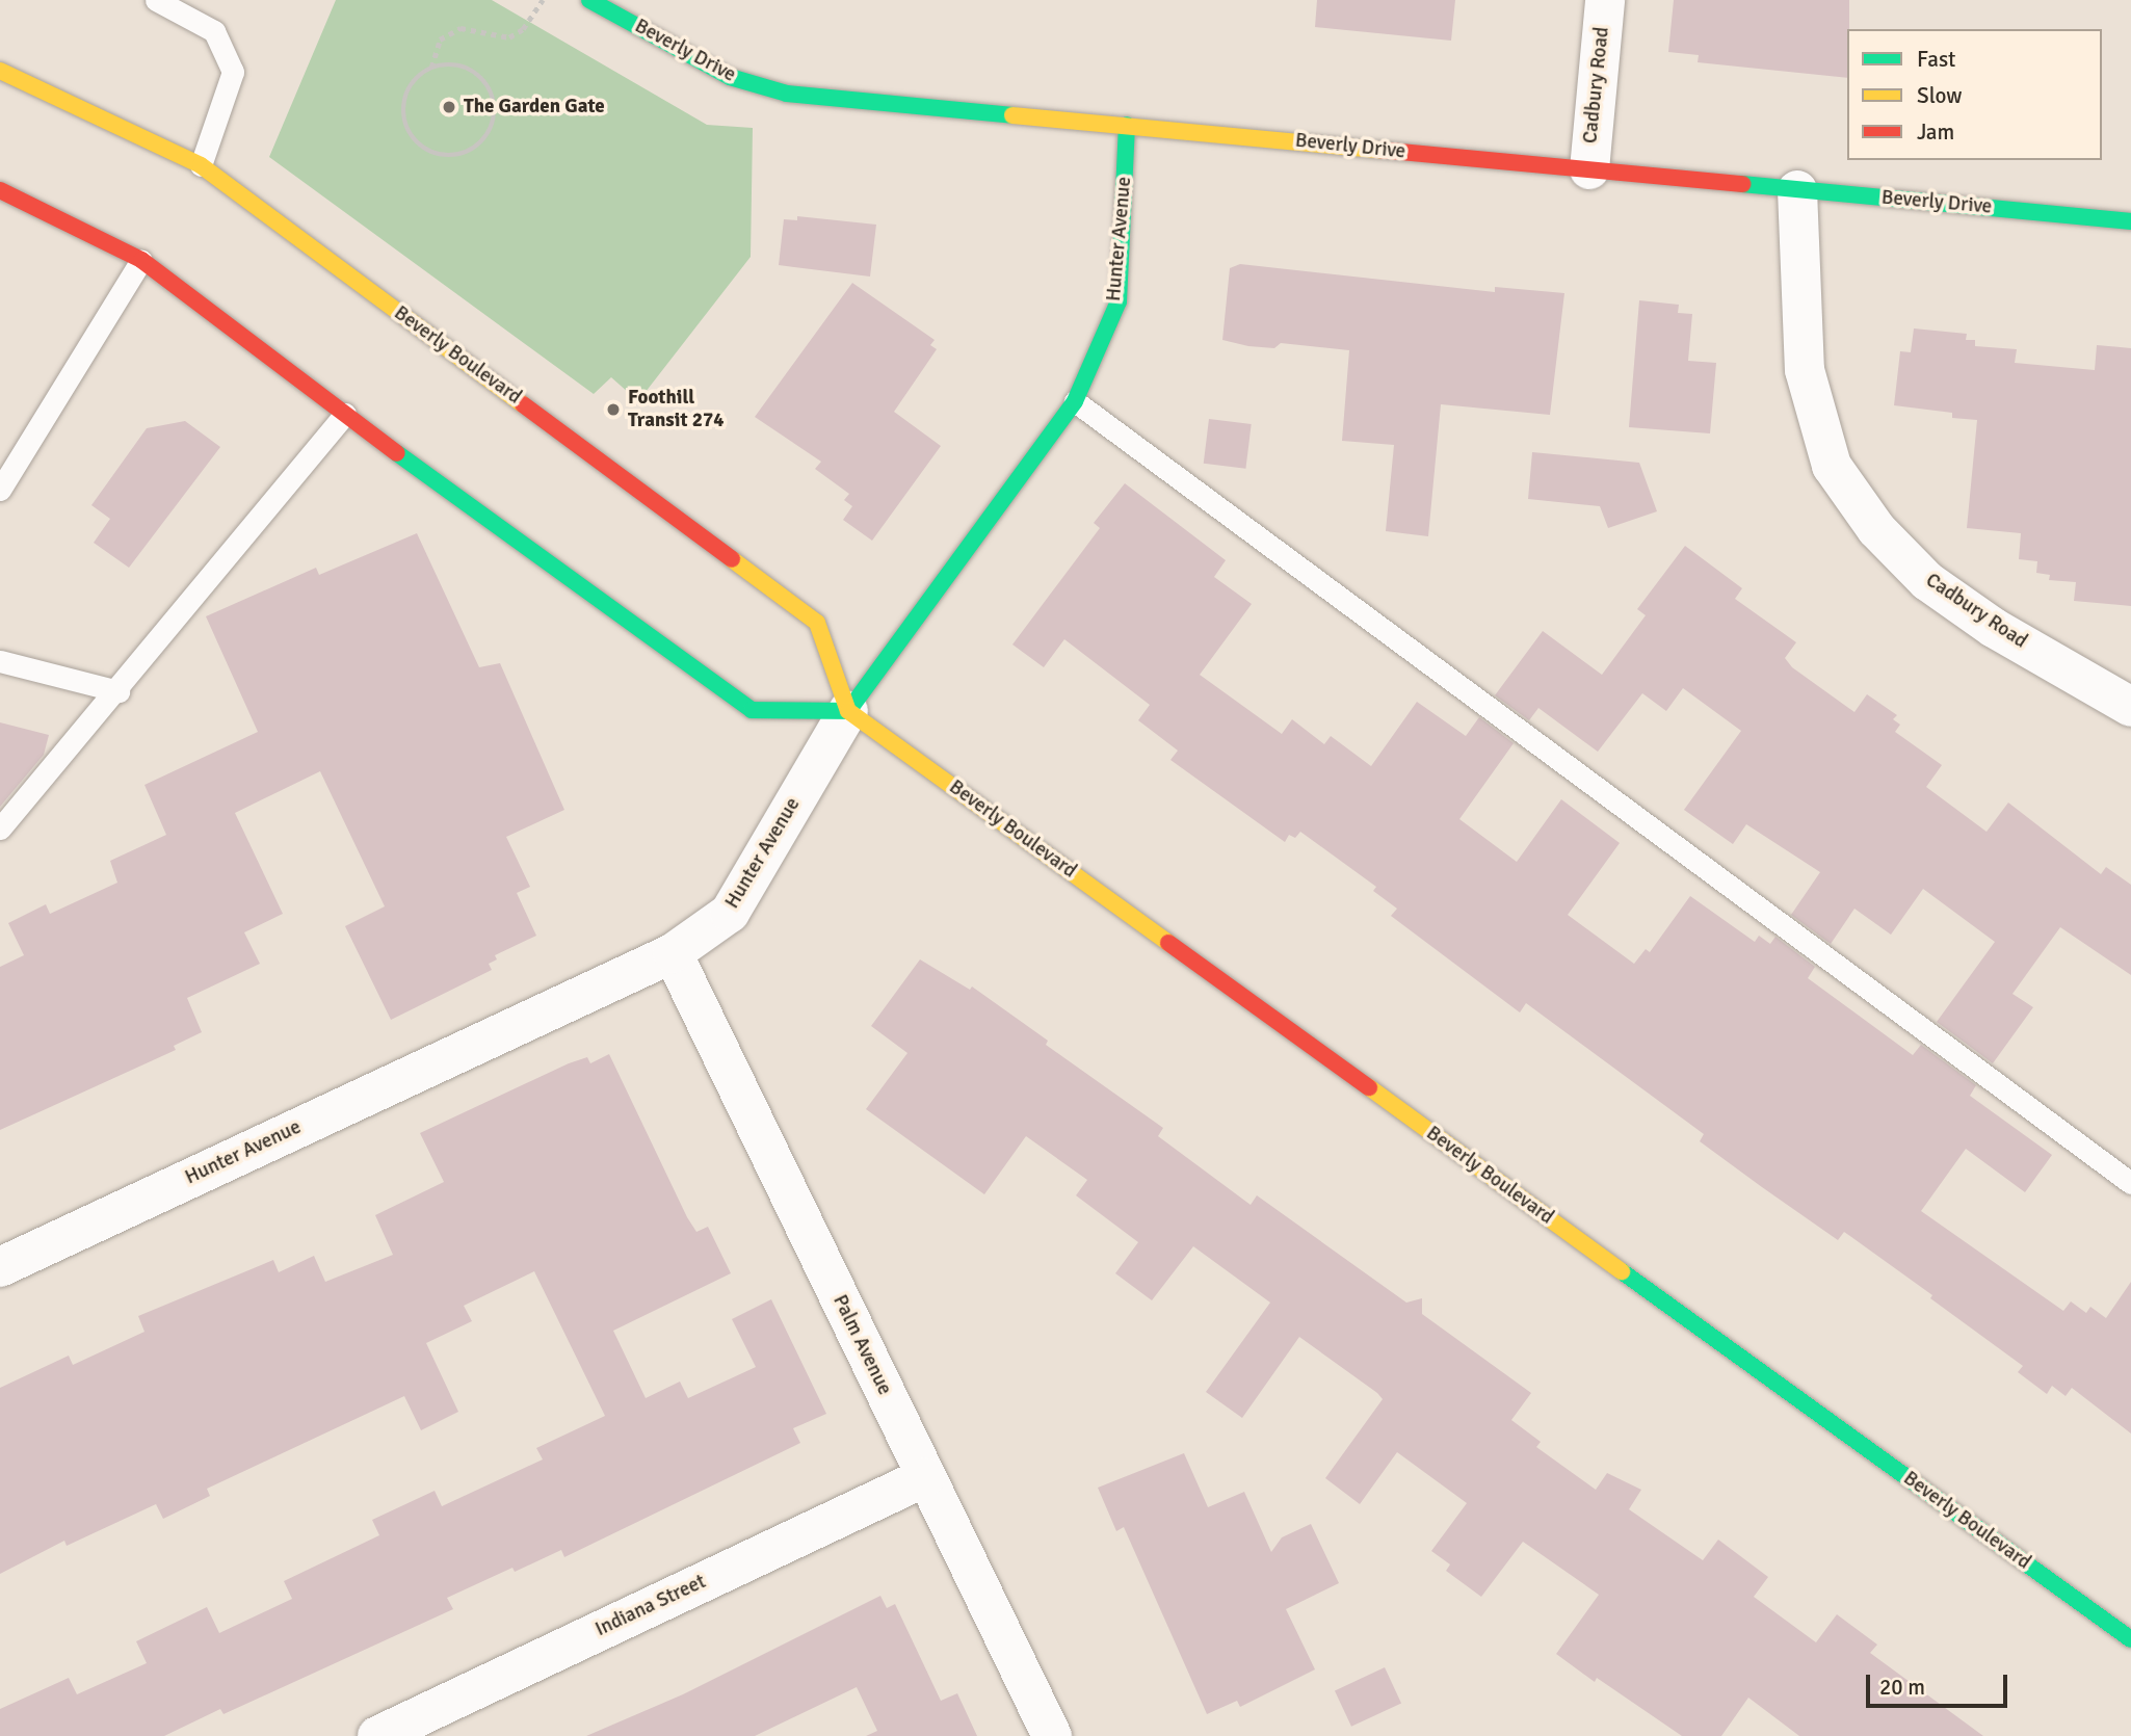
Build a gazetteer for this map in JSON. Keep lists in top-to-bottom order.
{
  "streets": {
    "main road": ["Beverly Drive", "Hunter Avenue", "Beverly Boulevard"],
    "street": ["Cadbury Road", "Palm Avenue", "Indiana Street"]
  },
  "crossings": [
    ["Beverly Drive", "Cadbury Road"],
    ["Beverly Drive", "Hunter Avenue"],
    ["Hunter Avenue", "Beverly Boulevard"],
    ["Hunter Avenue", "Palm Avenue"],
    ["Palm Avenue", "Indiana Street"]
  ],
  "places": ["The Garden Gate", "Foothill Transit 274"],
  "legend": ["Fast", "Slow", "Jam"],
  "scale_bar": "20 m"
}
